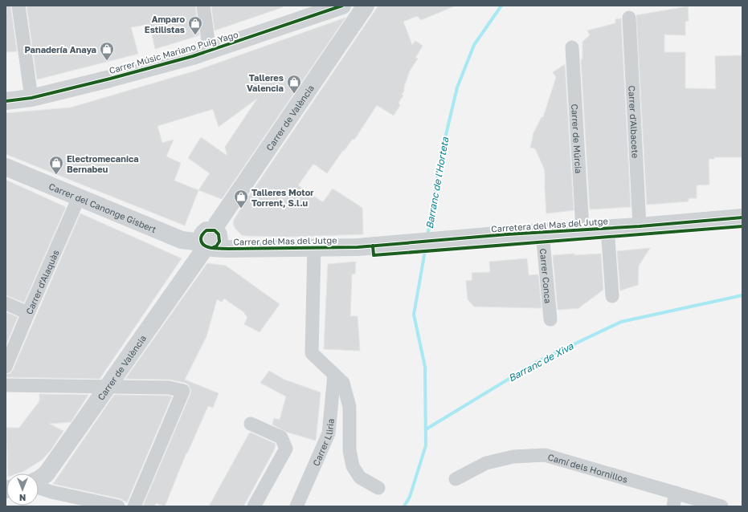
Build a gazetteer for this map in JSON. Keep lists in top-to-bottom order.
{
  "streets": {
    "street": [
      "Carrer Músic Mariano Puig Yago",
      "Carrer de València",
      "Carrer d'Albacete",
      "Carrer de Múrcia",
      "Carrer del Canonge Gisbert",
      "Carretera del Mas del Jutge",
      "Carrer del Mas del Jutge",
      "Carrer Conca",
      "Carrer d'Alaquàs",
      "Carrer Lliria",
      "Camí dels Hornillos"
    ]
  },
  "crossings": [
    ["Carrer de València", "Carrer del Canonge Gisbert"],
    ["Carrer de València", "Carrer del Mas del Jutge"],
    ["Carrer d'Albacete", "Carretera del Mas del Jutge"],
    ["Carrer de Múrcia", "Carretera del Mas del Jutge"],
    ["Carrer del Canonge Gisbert", "Carrer del Mas del Jutge"],
    ["Carrer del Canonge Gisbert", "Carrer d'Alaquàs"],
    ["Carretera del Mas del Jutge", "Carrer del Mas del Jutge"],
    ["Carretera del Mas del Jutge", "Carrer Conca"]
  ],
  "water": ["Barranc de l'Horteta", "Barranc de Xiva"],
  "places": {
    "shop": [
      "Amparo Estilistas",
      "Panadería Anaya",
      "Talleres Valencia",
      "Electromecanica Bernabeu",
      "Talleres Motor Torrent, S.l.u"
    ]
  },
  "north": "bottom"
}
